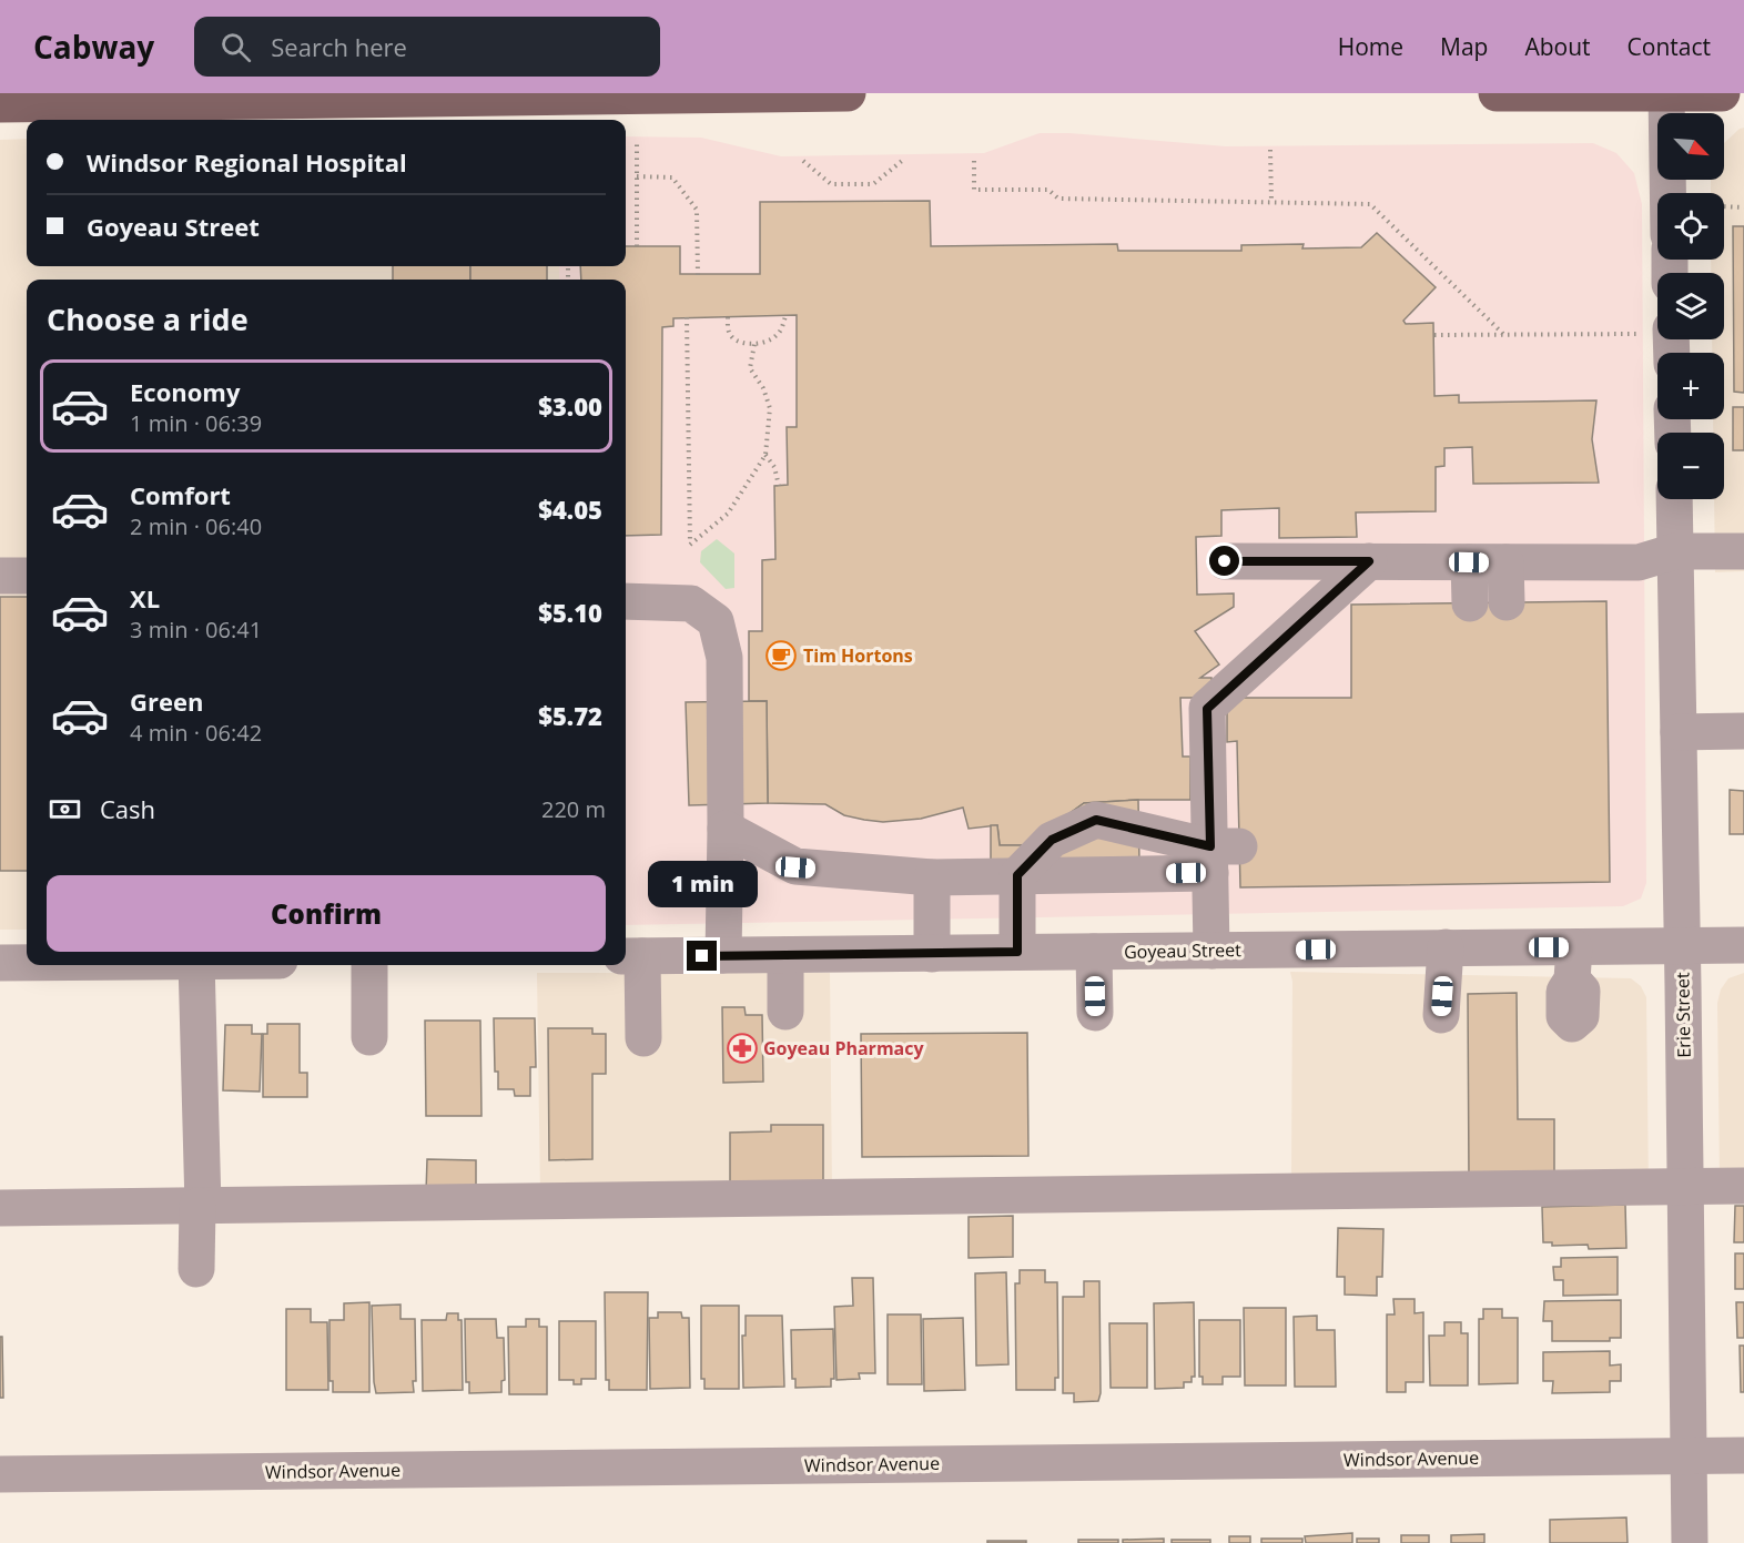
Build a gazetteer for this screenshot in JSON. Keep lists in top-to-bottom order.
{
  "streets": {
    "street": ["Goyeau Street", "Erie Street", "Windsor Avenue"]
  },
  "crossings": [
    ["Goyeau Street", "Erie Street"],
    ["Erie Street", "Windsor Avenue"]
  ],
  "places": {
    "cafe": ["Tim Hortons"],
    "pharmacy": ["Goyeau Pharmacy"]
  },
  "north": "bottom right",
  "page": {
    "header": "Cabway",
    "search": "Search here",
    "nav": [
      "Home",
      "Map",
      "About",
      "Contact"
    ],
    "map_buttons": ["+", "−"],
    "banner": ["Windsor Regional Hospital", "Goyeau Street"],
    "heading": "Choose a ride",
    "list": [
      {
        "name": "Economy",
        "note": "1 min · 06:39",
        "value": "$3.00"
      },
      {
        "name": "Comfort",
        "note": "2 min · 06:40",
        "value": "$4.05"
      },
      {
        "name": "XL",
        "note": "3 min · 06:41",
        "value": "$5.10"
      },
      {
        "name": "Green",
        "note": "4 min · 06:42",
        "value": "$5.72"
      }
    ],
    "pay": ["Cash", "220 m"],
    "bubble": "1 min",
    "buttons": "Confirm"
  }
}
